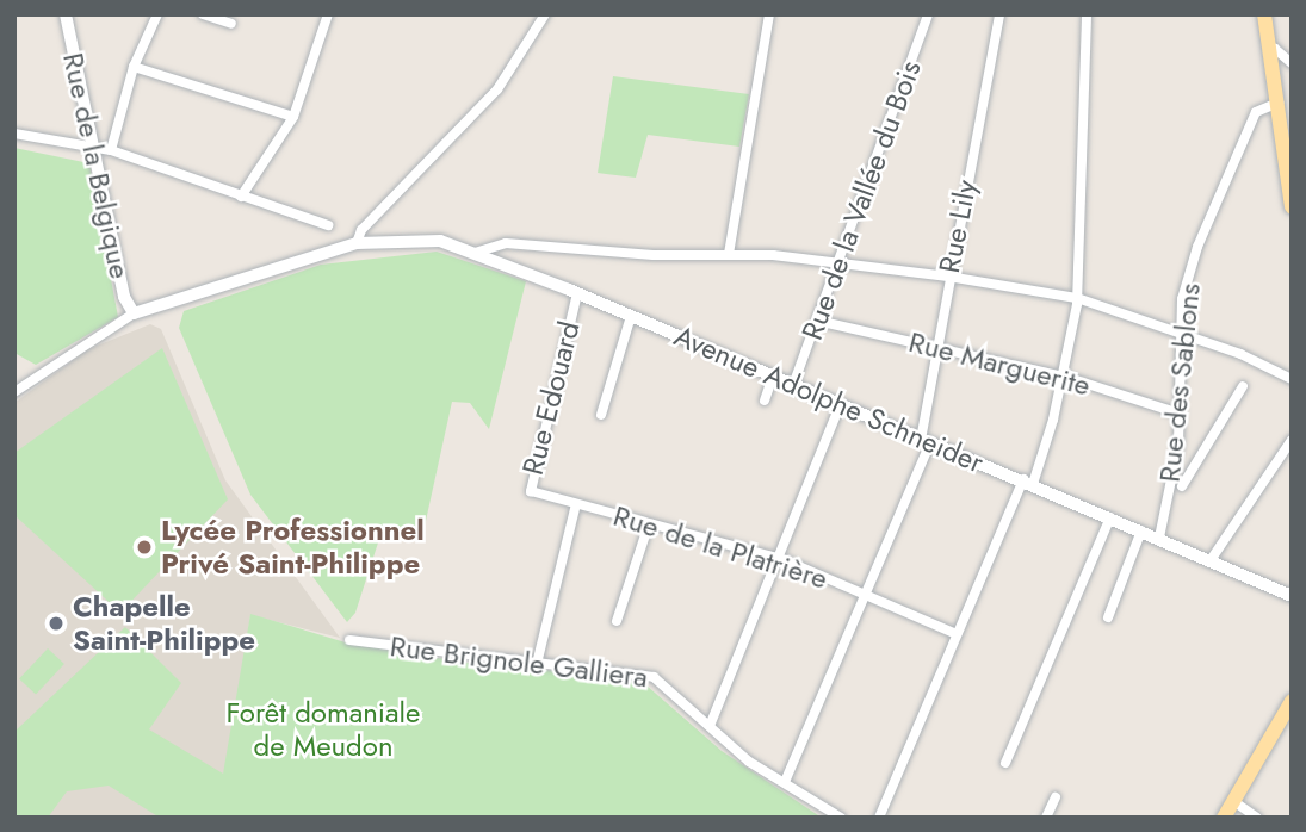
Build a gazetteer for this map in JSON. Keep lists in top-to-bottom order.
{
  "streets": {
    "street": [
      "Rue de la Belgique",
      "Rue de la Vallée du Bois",
      "Rue Lily",
      "Rue Marguerite",
      "Rue des Sablons",
      "Rue Edouard",
      "Avenue Adolphe Schneider",
      "Rue de la Platrière",
      "Rue Brignole Galliera"
    ]
  },
  "crossings": [
    ["Rue de la Belgique", "Avenue Adolphe Schneider"],
    ["Rue de la Vallée du Bois", "Rue Marguerite"],
    ["Rue de la Vallée du Bois", "Avenue Adolphe Schneider"],
    ["Rue Lily", "Rue Marguerite"],
    ["Rue Lily", "Avenue Adolphe Schneider"],
    ["Rue Lily", "Rue de la Platrière"],
    ["Rue Lily", "Rue Brignole Galliera"],
    ["Rue Marguerite", "Rue des Sablons"],
    ["Rue des Sablons", "Avenue Adolphe Schneider"],
    ["Rue Edouard", "Avenue Adolphe Schneider"],
    ["Rue Edouard", "Rue de la Platrière"],
    ["Rue Edouard", "Rue Brignole Galliera"]
  ],
  "parks": ["Forêt domaniale de Meudon"],
  "places": ["Lycée Professionnel Privé Saint-Philippe", "Chapelle Saint-Philippe"]
}
